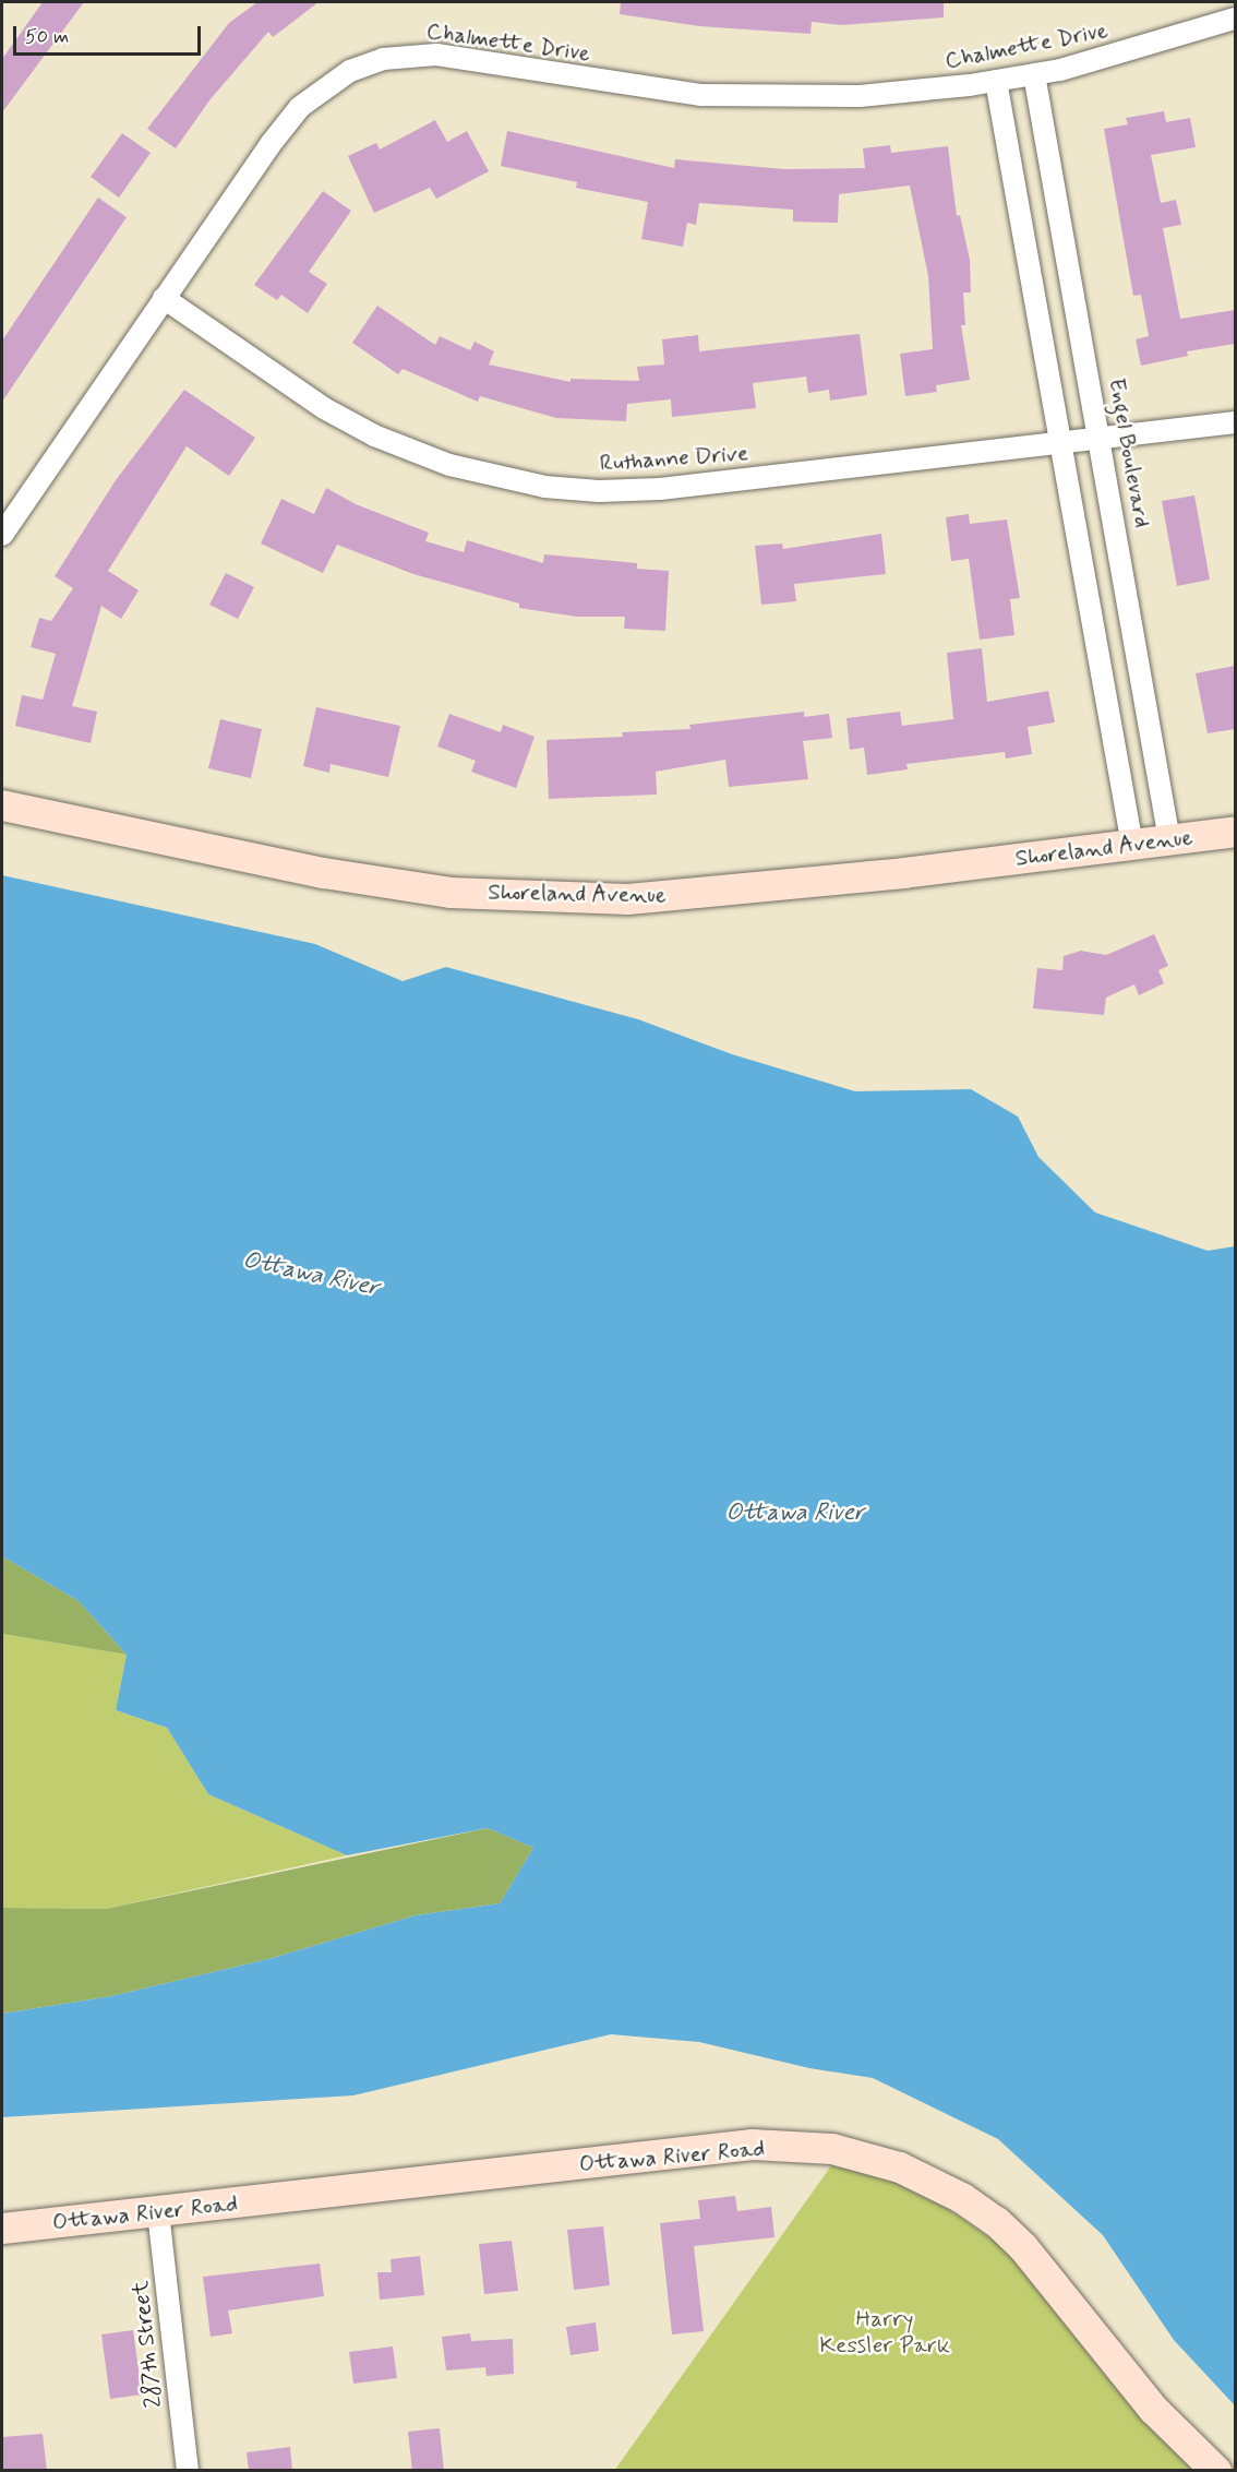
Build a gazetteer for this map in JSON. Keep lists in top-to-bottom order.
{
  "streets": {
    "street": [
      "Chalmette Drive",
      "Engel Boulevard",
      "Ruthanne Drive",
      "Shoreland Avenue",
      "Ottawa River Road",
      "287th Street"
    ]
  },
  "crossings": [
    ["Chalmette Drive", "Engel Boulevard"],
    ["Chalmette Drive", "Ruthanne Drive"],
    ["Engel Boulevard", "Ruthanne Drive"],
    ["Engel Boulevard", "Shoreland Avenue"],
    ["Ottawa River Road", "287th Street"]
  ],
  "water": ["Ottawa River"],
  "parks": ["Harry Kessler Park"],
  "scale_bar": "50 m"
}
